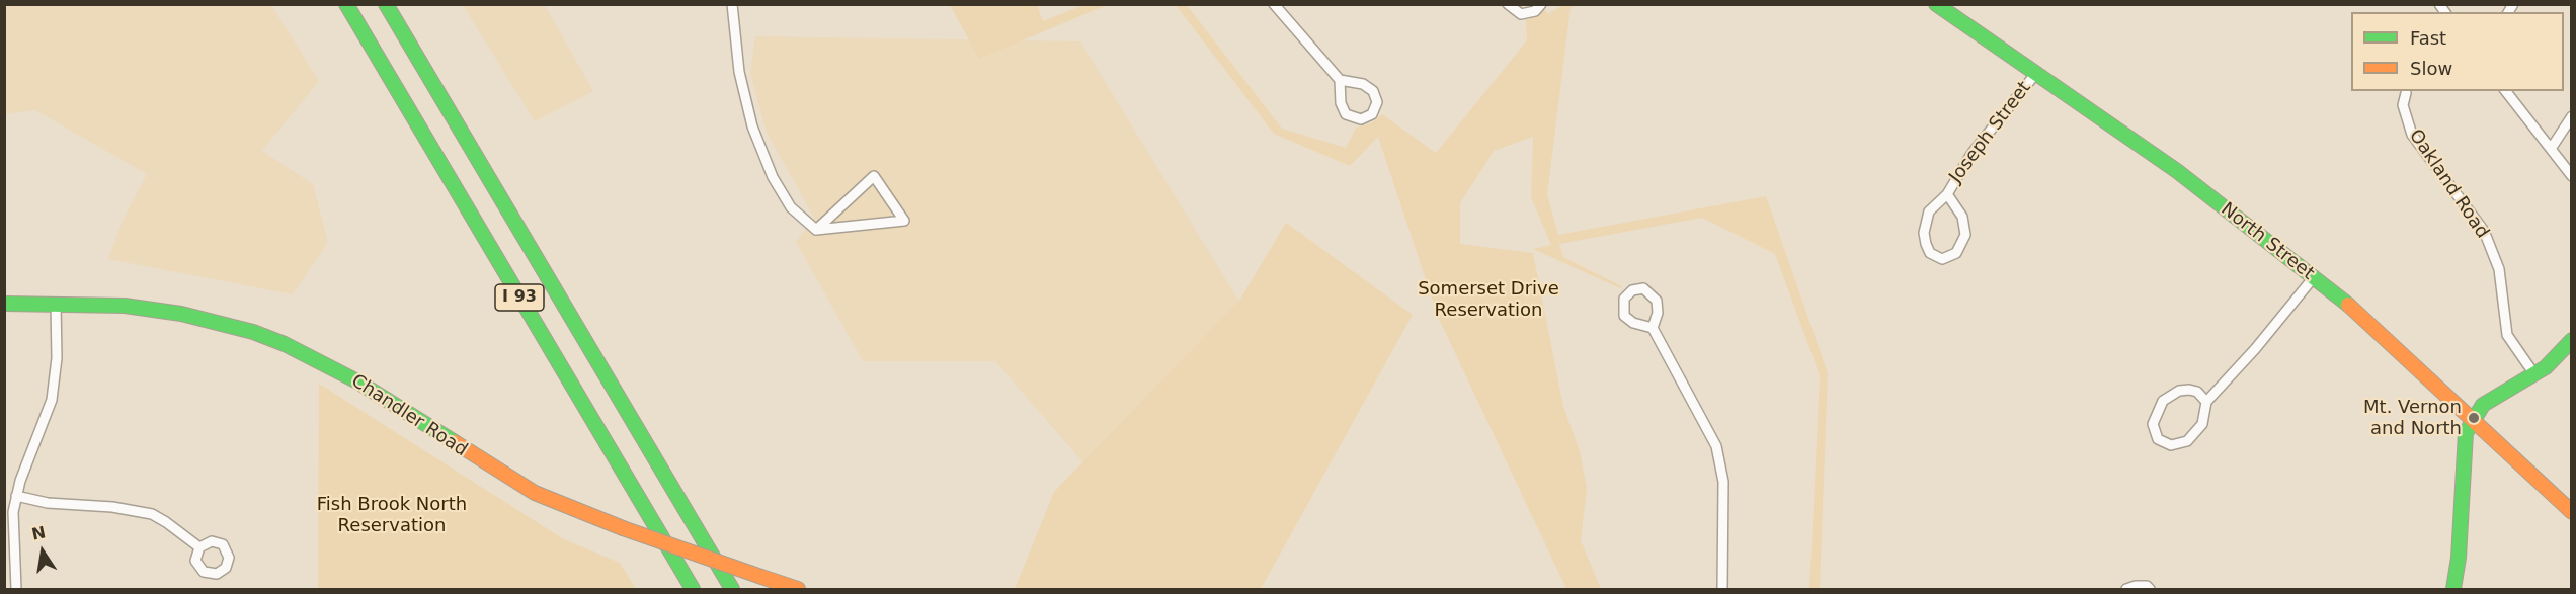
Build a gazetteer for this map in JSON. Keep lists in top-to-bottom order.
{
  "streets": {
    "main road": ["North Street", "I 93", "Chandler Road"],
    "street": ["Joseph Street", "Oakland Road"]
  },
  "crossings": [
    ["Joseph Street", "North Street"]
  ],
  "parks": ["Somerset Drive Reservation", "Fish Brook North Reservation"],
  "places": ["Mt. Vernon and North"],
  "legend": ["Fast", "Slow"],
  "north": "top"
}
